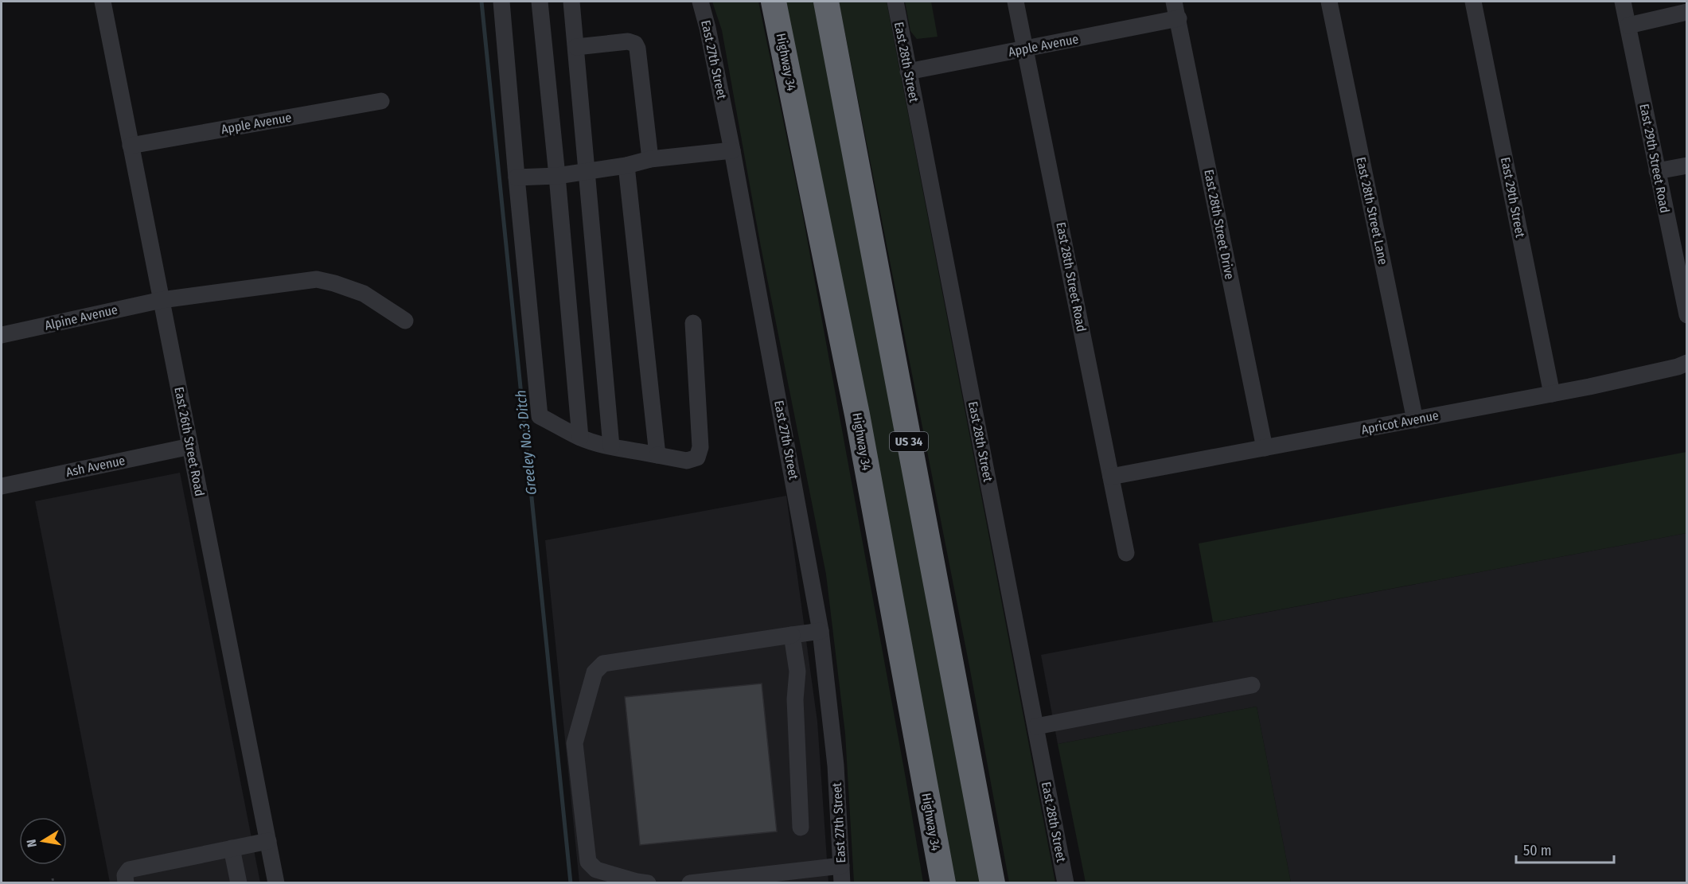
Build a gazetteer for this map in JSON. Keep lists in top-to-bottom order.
{
  "streets": {
    "highway": ["Highway 34", "US 34"],
    "street": [
      "Apple Avenue",
      "East 27th Street",
      "East 28th Street",
      "East 29th Street Road",
      "East 29th Street",
      "East 28th Street Lane",
      "East 28th Street Drive",
      "East 28th Street Road",
      "Alpine Avenue",
      "Apricot Avenue",
      "East 26th Street Road",
      "Ash Avenue"
    ]
  },
  "crossings": [
    ["Apple Avenue", "East 28th Street"],
    ["Apple Avenue", "East 28th Street Drive"],
    ["Apple Avenue", "East 28th Street Road"],
    ["Apple Avenue", "East 26th Street Road"],
    ["East 29th Street", "Apricot Avenue"],
    ["East 28th Street Lane", "Apricot Avenue"],
    ["East 28th Street Drive", "Apricot Avenue"],
    ["East 28th Street Road", "Apricot Avenue"],
    ["Alpine Avenue", "East 26th Street Road"],
    ["East 26th Street Road", "Ash Avenue"]
  ],
  "water": ["Greeley No.3 Ditch"],
  "scale_bar": "50 m",
  "north": "left"
}
